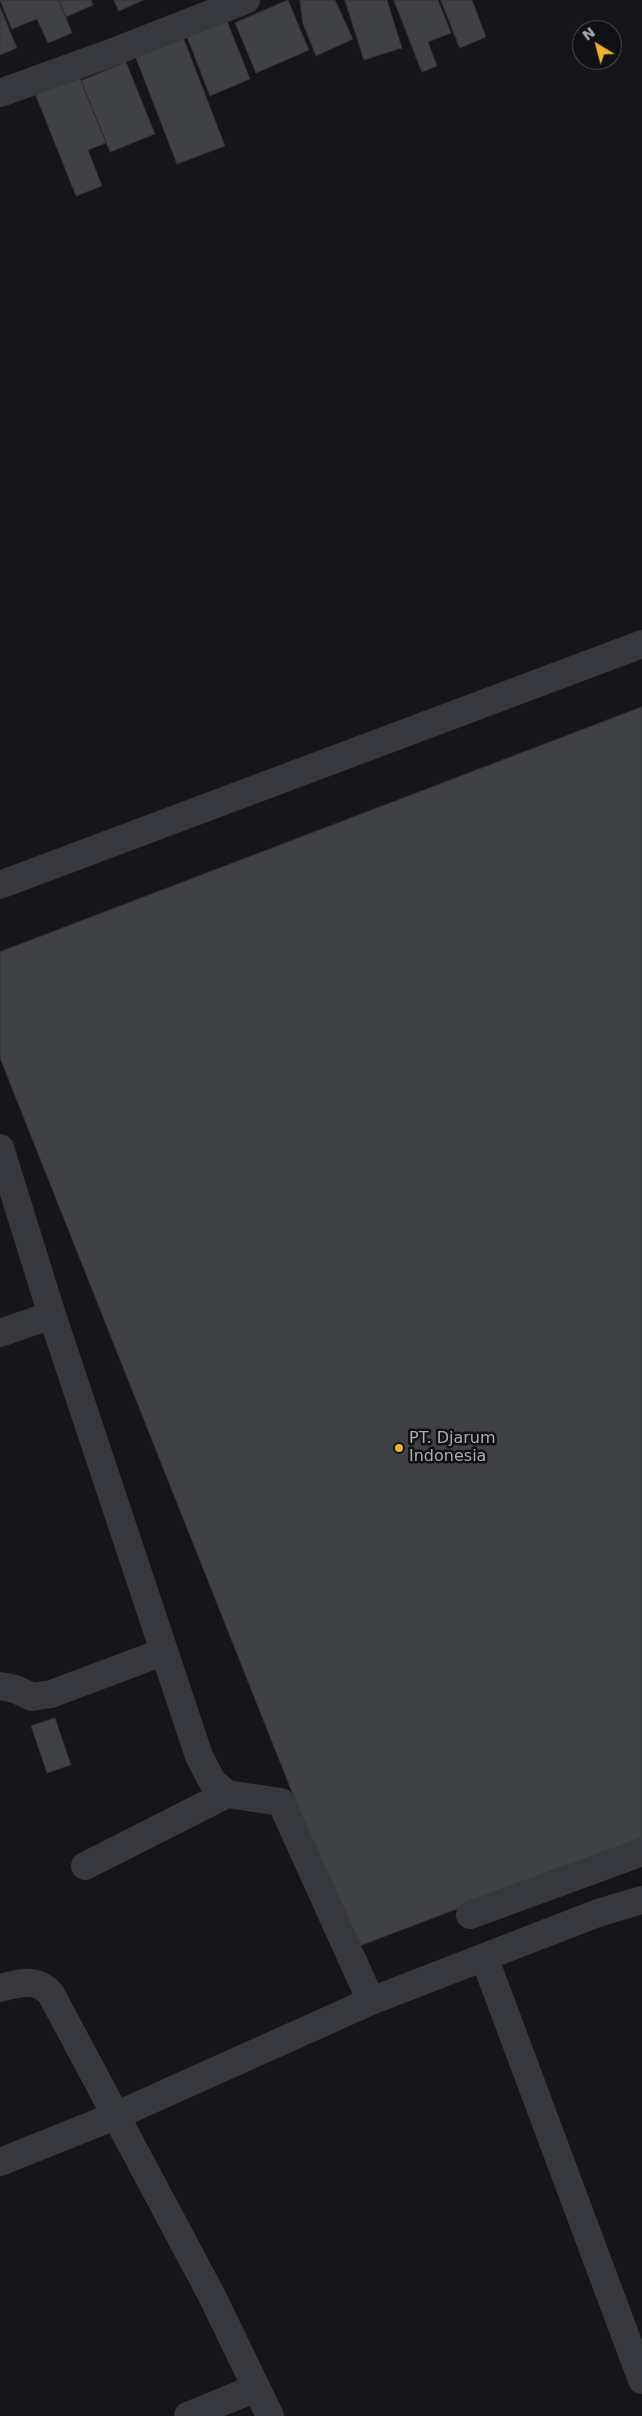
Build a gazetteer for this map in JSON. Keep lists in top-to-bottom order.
{
  "places": ["PT. Djarum Indonesia"],
  "north": "top left"
}
